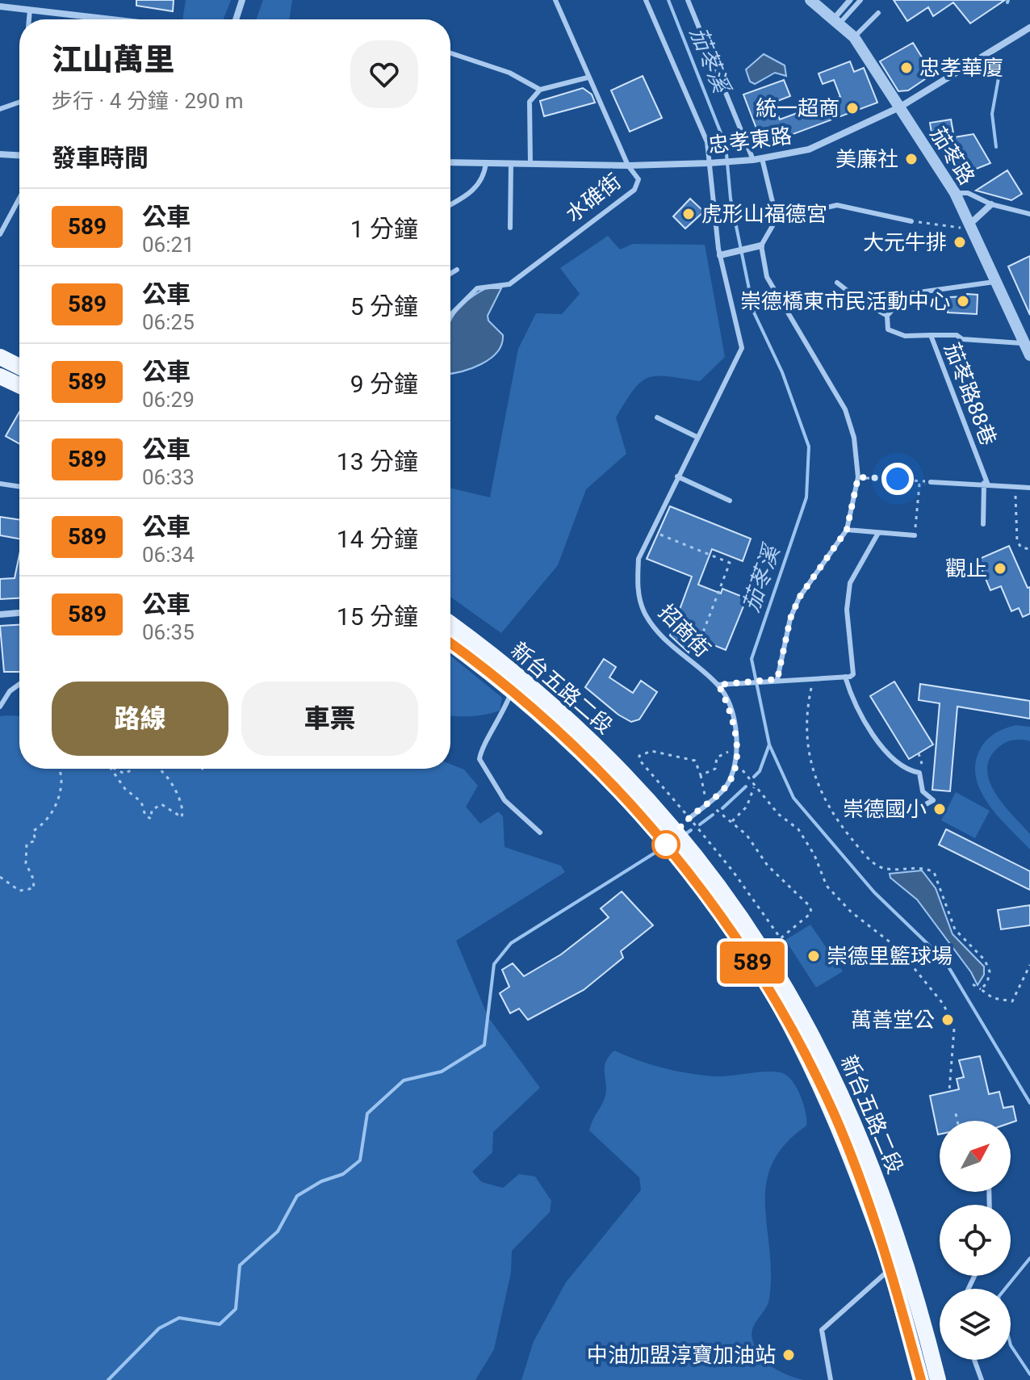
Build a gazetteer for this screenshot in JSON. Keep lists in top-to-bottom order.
{
  "streets": {
    "main road": ["新台五路二段"],
    "street": ["忠孝東路", "茄苳路"],
    "lane": ["水碓街", "茄苳路88巷", "招商街"]
  },
  "crossings": [
    ["忠孝東路", "茄苳路"],
    ["忠孝東路", "水碓街"],
    ["忠孝東路", "招商街"],
    ["茄苳路", "茄苳路88巷"]
  ],
  "water": ["茄苳溪"],
  "places": [
    "忠孝華廈",
    "統一超商",
    "美廉社",
    "虎形山福德宮",
    "大元牛排",
    "崇德橋東市民活動中心",
    "觀止",
    "崇德國小",
    "崇德里籃球場",
    "萬善堂公",
    "中油加盟淳寶加油站"
  ],
  "lines": ["bus line 589"],
  "north": "top right",
  "page": {
    "on_map": "589",
    "heading": [
      ["江山萬里", "步行 · 4 分鐘 · 290 m"],
      "發車時間"
    ],
    "list": [
      {
        "mark": "589",
        "name": "公車",
        "note": "06:21",
        "value": "1 分鐘"
      },
      {
        "mark": "589",
        "name": "公車",
        "note": "06:25",
        "value": "5 分鐘"
      },
      {
        "mark": "589",
        "name": "公車",
        "note": "06:29",
        "value": "9 分鐘"
      },
      {
        "mark": "589",
        "name": "公車",
        "note": "06:33",
        "value": "13 分鐘"
      },
      {
        "mark": "589",
        "name": "公車",
        "note": "06:34",
        "value": "14 分鐘"
      },
      {
        "mark": "589",
        "name": "公車",
        "note": "06:35",
        "value": "15 分鐘"
      }
    ],
    "buttons": ["路線", "車票"]
  }
}
